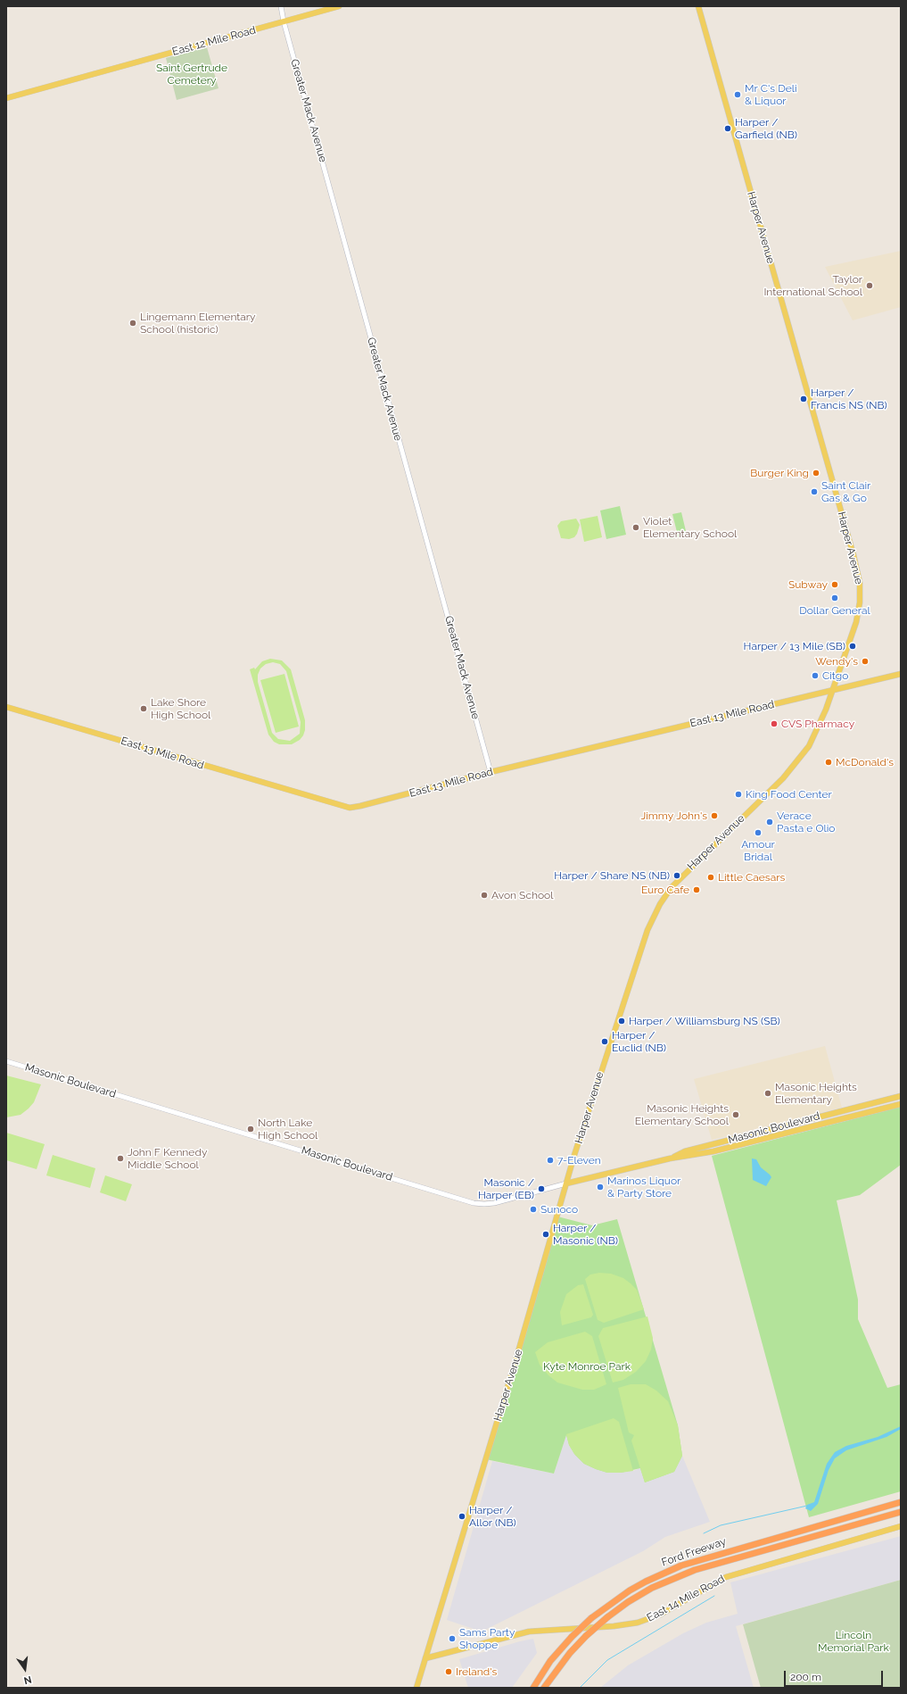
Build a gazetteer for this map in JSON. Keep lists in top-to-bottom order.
{
  "streets": {
    "highway": ["Ford Freeway"],
    "main road": [
      "East 12 Mile Road",
      "Harper Avenue",
      "East 13 Mile Road",
      "Masonic Boulevard",
      "East 14 Mile Road"
    ],
    "street": ["Greater Mack Avenue"]
  },
  "crossings": [
    ["East 12 Mile Road", "Greater Mack Avenue"],
    ["Greater Mack Avenue", "East 13 Mile Road"],
    ["Harper Avenue", "East 13 Mile Road"],
    ["Harper Avenue", "Masonic Boulevard"],
    ["Harper Avenue", "East 14 Mile Road"]
  ],
  "parks": ["Saint Gertrude Cemetery", "Kyte Monroe Park", "Lincoln Memorial Park"],
  "places": [
    "Mr C's Deli & Liquor",
    "Harper / Garfield (NB)",
    "Taylor International School",
    "Lingemann Elementary School (historic)",
    "Harper / Francis NS (NB)",
    "Burger King",
    "Saint Clair Gas & Go",
    "Violet Elementary School",
    "Subway",
    "Dollar General",
    "Harper / 13 Mile (SB)",
    "Wendy's",
    "Citgo",
    "Lake Shore High School",
    "CVS Pharmacy",
    "McDonald's",
    "King Food Center",
    "Jimmy John's",
    "Verace Pasta e Olio",
    "Amour Bridal",
    "Harper / Share NS (NB)",
    "Little Caesars",
    "Euro Cafe",
    "Avon School",
    "Harper / Williamsburg NS (SB)",
    "Harper / Euclid (NB)",
    "Masonic Heights Elementary",
    "Masonic Heights Elementary School",
    "North Lake High School",
    "John F Kennedy Middle School",
    "7-Eleven",
    "Marinos Liquor & Party Store",
    "Masonic / Harper (EB)",
    "Sunoco",
    "Harper / Masonic (NB)",
    "Harper / Allor (NB)",
    "Sams Party Shoppe",
    "Ireland's"
  ],
  "scale_bar": "200 m",
  "north": "bottom"
}
